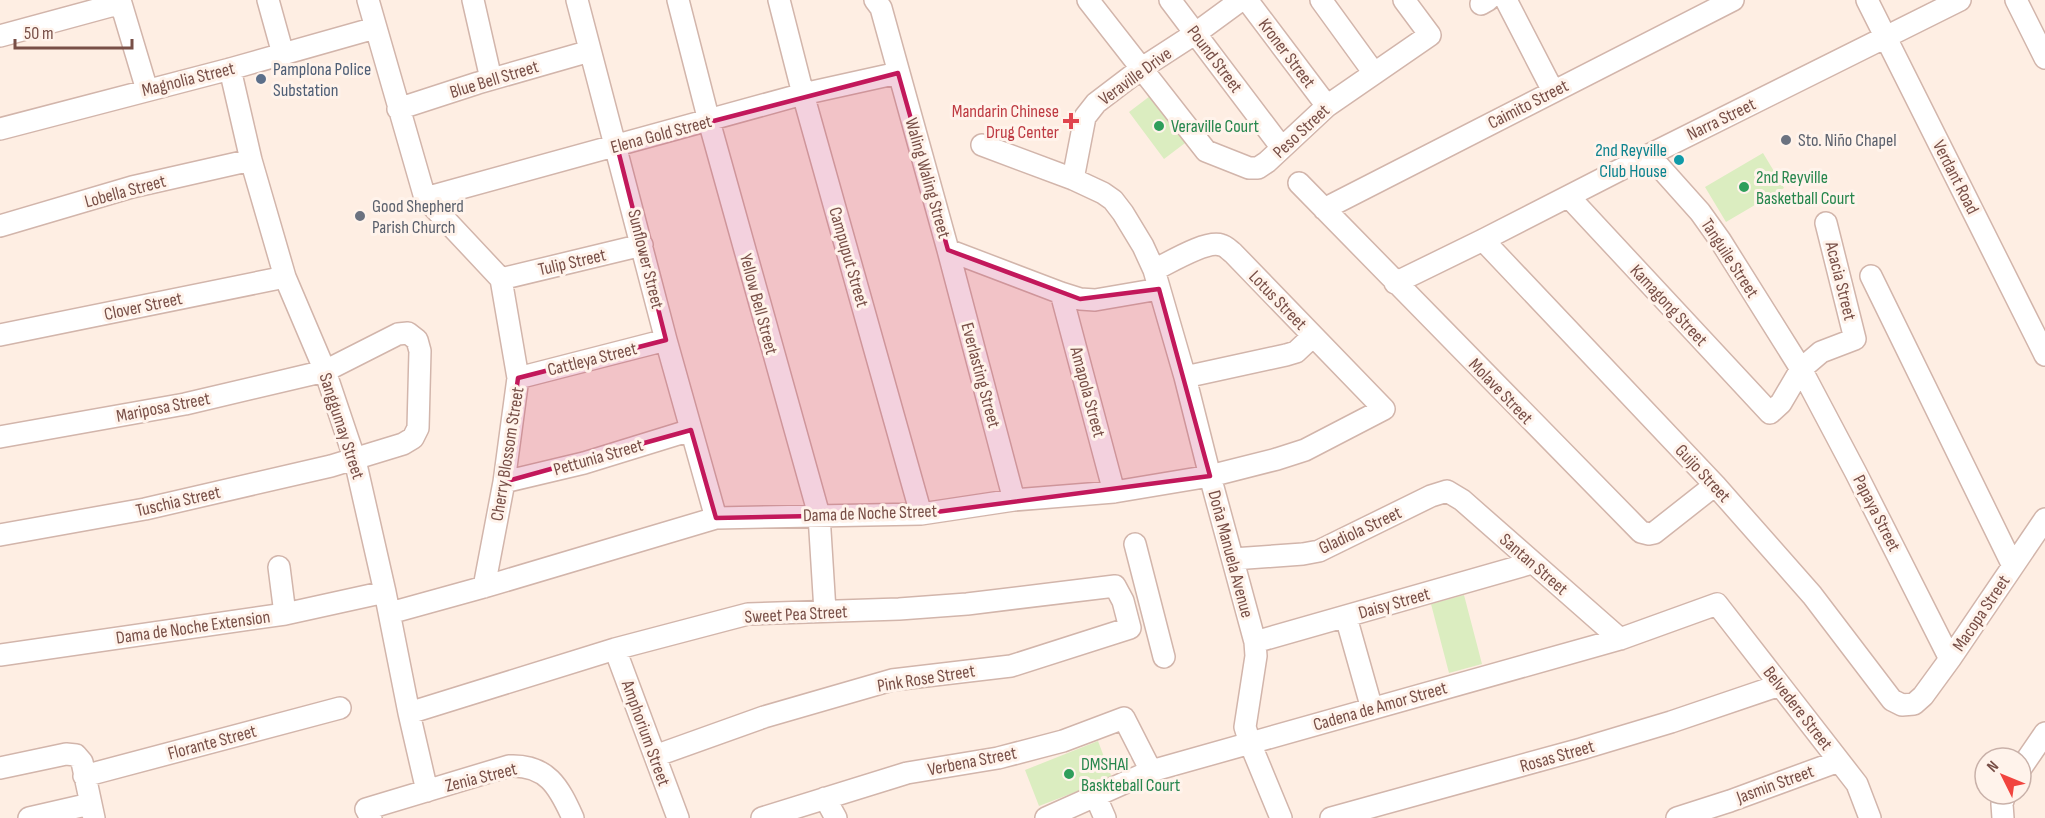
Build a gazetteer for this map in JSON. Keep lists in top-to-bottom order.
{
  "streets": {
    "street": [
      "Kroner Street",
      "Pound Street",
      "Veraville Drive",
      "Magnolia Street",
      "Blue Bell Street",
      "Caimito Street",
      "Narra Street",
      "Peso Street",
      "Elena Gold Street",
      "Verdant Road",
      "Waling Waling Street",
      "Lobella Street",
      "Campuput Street",
      "Tanguile Street",
      "Sunflower Street",
      "Tulip Street",
      "Acacia Street",
      "Lotus Street",
      "Yellow Bell Street",
      "Kamagong Street",
      "Clover Street",
      "Cattleya Street",
      "Everlasting Street",
      "Molave Street",
      "Amapola Street",
      "Mariposa Street",
      "Sanggumay Street",
      "Cherry Blossom Street",
      "Pettunia Street",
      "Guijo Street",
      "Tuschia Street",
      "Dama de Noche Street",
      "Papaya Street",
      "Gladiola Street",
      "Doña Manuela Avenue",
      "Santan Street",
      "Daisy Street",
      "Macopa Street",
      "Sweet Pea Street",
      "Dama de Noche Extension",
      "Pink Rose Street",
      "Cadena de Amor Street",
      "Belvedere Street",
      "Amphorium Street",
      "Florante Street",
      "Rosas Street",
      "Verbena Street",
      "Zenia Street",
      "Jasmin Street"
    ]
  },
  "crossings": [
    ["Kroner Street", "Peso Street"],
    ["Pound Street", "Veraville Drive"],
    ["Pound Street", "Peso Street"],
    ["Veraville Drive", "Peso Street"],
    ["Magnolia Street", "Sanggumay Street"],
    ["Blue Bell Street", "Sunflower Street"],
    ["Caimito Street", "Molave Street"],
    ["Narra Street", "Verdant Road"],
    ["Narra Street", "Tanguile Street"],
    ["Narra Street", "Kamagong Street"],
    ["Narra Street", "Molave Street"],
    ["Narra Street", "Guijo Street"],
    ["Elena Gold Street", "Waling Waling Street"],
    ["Elena Gold Street", "Campuput Street"],
    ["Elena Gold Street", "Sunflower Street"],
    ["Elena Gold Street", "Yellow Bell Street"],
    ["Waling Waling Street", "Lotus Street"],
    ["Waling Waling Street", "Everlasting Street"],
    ["Waling Waling Street", "Amapola Street"],
    ["Waling Waling Street", "Doña Manuela Avenue"],
    ["Lobella Street", "Sanggumay Street"],
    ["Campuput Street", "Dama de Noche Street"],
    ["Tanguile Street", "Acacia Street"],
    ["Tanguile Street", "Kamagong Street"],
    ["Tanguile Street", "Papaya Street"],
    ["Sunflower Street", "Tulip Street"],
    ["Sunflower Street", "Cattleya Street"],
    ["Sunflower Street", "Pettunia Street"],
    ["Sunflower Street", "Dama de Noche Street"],
    ["Tulip Street", "Cherry Blossom Street"],
    ["Acacia Street", "Kamagong Street"],
    ["Acacia Street", "Papaya Street"],
    ["Lotus Street", "Dama de Noche Street"],
    ["Lotus Street", "Doña Manuela Avenue"],
    ["Yellow Bell Street", "Dama de Noche Street"],
    ["Yellow Bell Street", "Sweet Pea Street"],
    ["Kamagong Street", "Papaya Street"],
    ["Clover Street", "Sanggumay Street"],
    ["Cattleya Street", "Cherry Blossom Street"],
    ["Everlasting Street", "Dama de Noche Street"],
    ["Molave Street", "Guijo Street"],
    ["Amapola Street", "Dama de Noche Street"],
    ["Mariposa Street", "Sanggumay Street"],
    ["Mariposa Street", "Tuschia Street"],
    ["Sanggumay Street", "Tuschia Street"],
    ["Sanggumay Street", "Dama de Noche Street"],
    ["Sanggumay Street", "Sweet Pea Street"],
    ["Sanggumay Street", "Dama de Noche Extension"],
    ["Sanggumay Street", "Zenia Street"],
    ["Cherry Blossom Street", "Pettunia Street"],
    ["Cherry Blossom Street", "Dama de Noche Street"],
    ["Guijo Street", "Macopa Street"],
    ["Dama de Noche Street", "Doña Manuela Avenue"],
    ["Dama de Noche Street", "Dama de Noche Extension"],
    ["Papaya Street", "Macopa Street"],
    ["Gladiola Street", "Doña Manuela Avenue"],
    ["Gladiola Street", "Santan Street"],
    ["Doña Manuela Avenue", "Daisy Street"],
    ["Doña Manuela Avenue", "Cadena de Amor Street"],
    ["Santan Street", "Daisy Street"],
    ["Santan Street", "Cadena de Amor Street"],
    ["Sweet Pea Street", "Pink Rose Street"],
    ["Sweet Pea Street", "Amphorium Street"],
    ["Pink Rose Street", "Amphorium Street"],
    ["Cadena de Amor Street", "Belvedere Street"],
    ["Cadena de Amor Street", "Verbena Street"],
    ["Belvedere Street", "Rosas Street"],
    ["Belvedere Street", "Jasmin Street"]
  ],
  "places": {
    "other": [
      "Pamplona Police Substation",
      "Veraville Court",
      "Sto. Niño Chapel",
      "2nd Reyville Club House",
      "2nd Reyville Basketball Court",
      "Good Shepherd Parish Church",
      "DMSHAI Baskteball Court"
    ],
    "health": ["Mandarin Chinese Drug Center"]
  },
  "scale_bar": "50 m",
  "north": "top left"
}
